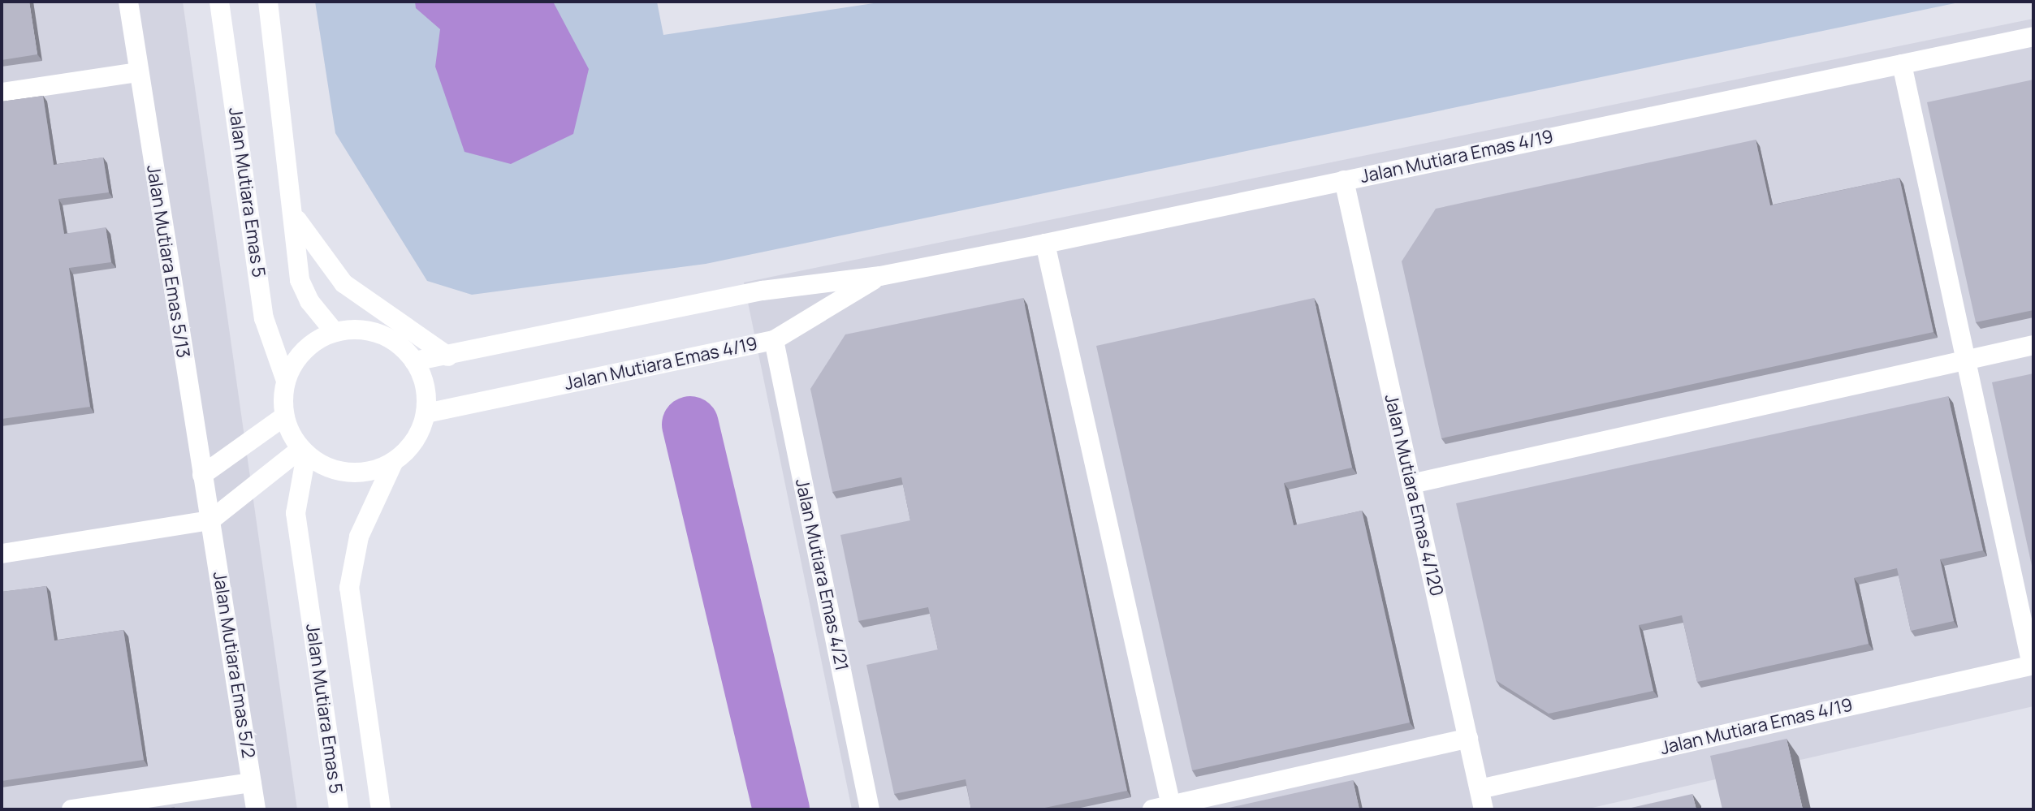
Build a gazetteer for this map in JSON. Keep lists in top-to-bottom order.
{
  "streets": {
    "street": [
      "Jalan Mutiara Emas 4/19",
      "Jalan Mutiara Emas 5",
      "Jalan Mutiara Emas 5/13",
      "Jalan Mutiara Emas 4/120",
      "Jalan Mutiara Emas 4/21",
      "Jalan Mutiara Emas 5/2"
    ]
  },
  "crossings": [
    ["Jalan Mutiara Emas 4/19", "Jalan Mutiara Emas 5"],
    ["Jalan Mutiara Emas 4/19", "Jalan Mutiara Emas 4/120"],
    ["Jalan Mutiara Emas 4/19", "Jalan Mutiara Emas 4/21"],
    ["Jalan Mutiara Emas 5/13", "Jalan Mutiara Emas 5/2"]
  ]
}
